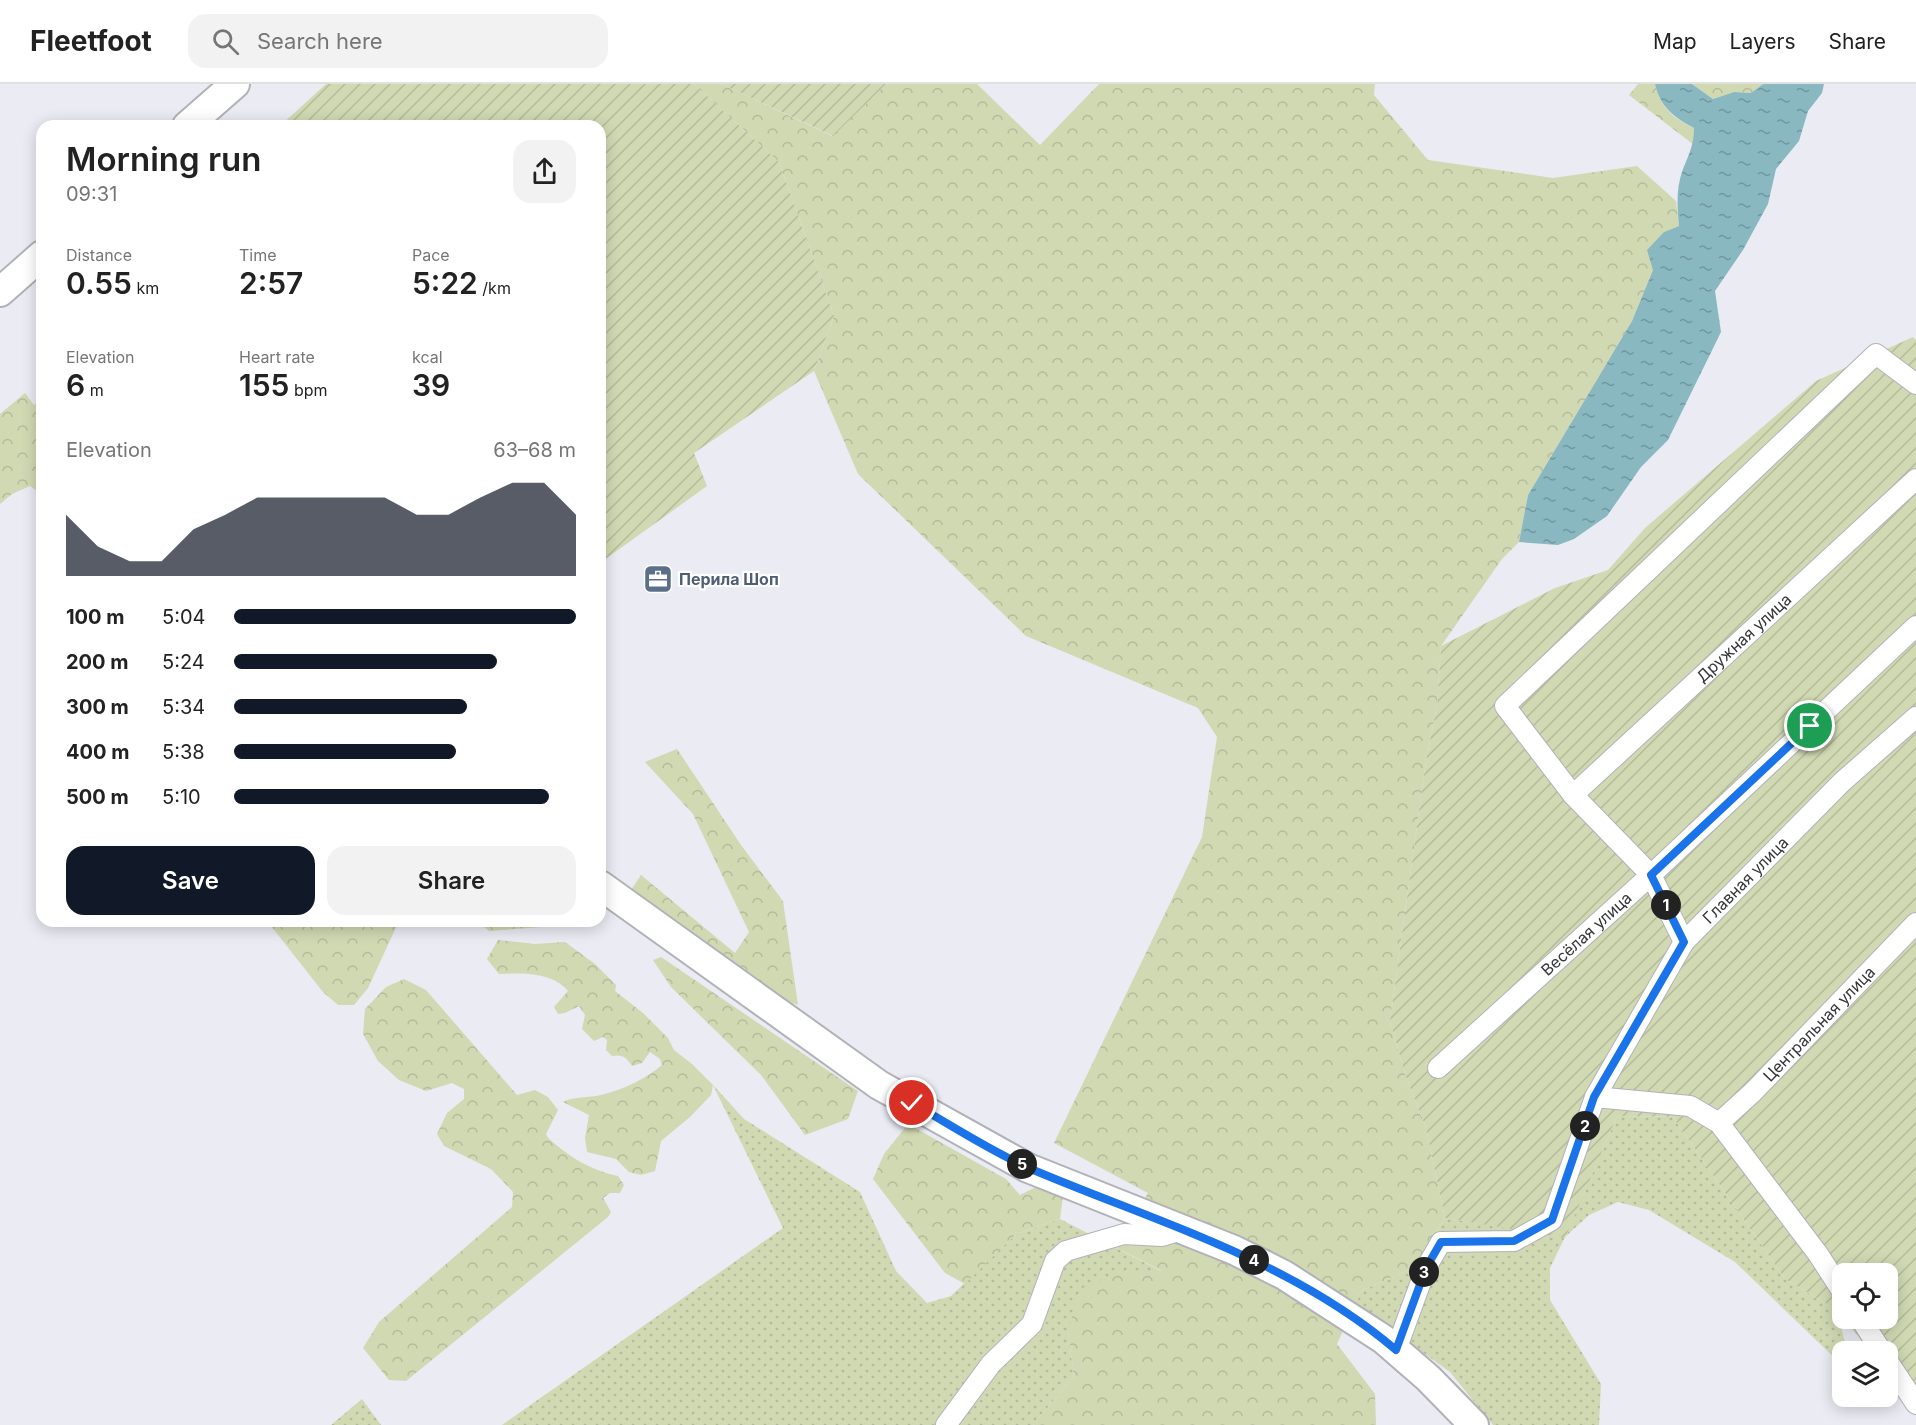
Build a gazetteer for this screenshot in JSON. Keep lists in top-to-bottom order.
{
  "streets": {
    "street": [
      "Дружная улица",
      "Главная улица",
      "Весёлая улица",
      "Центральная улица"
    ]
  },
  "places": {
    "office": ["Перила Шоп"]
  },
  "page": {
    "header": "Fleetfoot",
    "search": "Search here",
    "nav": ["Map", "Layers", "Share"],
    "heading": ["Morning run", "09:31"],
    "stats": [
      ["Distance", "0.55 km"],
      ["Time", "2:57"],
      ["Pace", "5:22 /km"],
      ["Elevation", "6 m"],
      ["Heart rate", "155 bpm"],
      ["kcal", "39"]
    ],
    "chart": ["Elevation", "63–68 m"],
    "list": [
      {
        "name": "100 m",
        "note": "5:04"
      },
      {
        "name": "200 m",
        "note": "5:24"
      },
      {
        "name": "300 m",
        "note": "5:34"
      },
      {
        "name": "400 m",
        "note": "5:38"
      },
      {
        "name": "500 m",
        "note": "5:10"
      }
    ],
    "buttons": ["Save", "Share"],
    "pins": [
      "1",
      "2",
      "5",
      "4",
      "3"
    ]
  }
}
